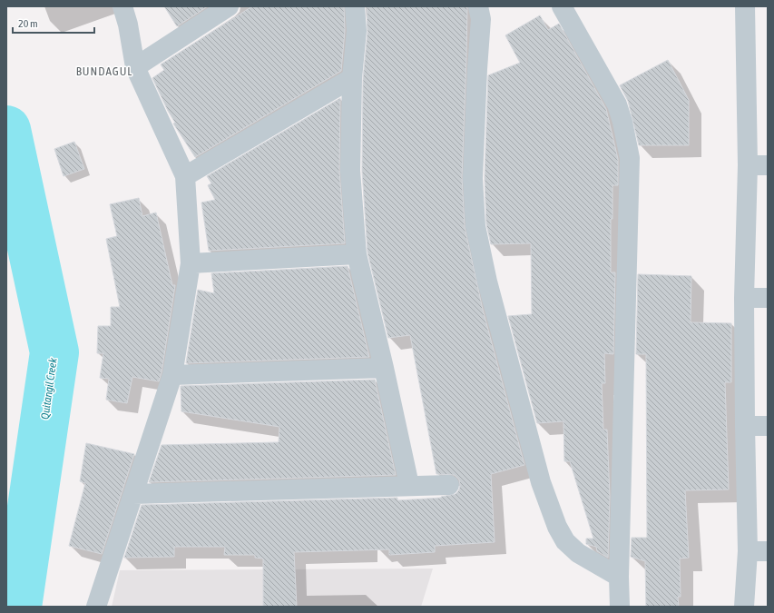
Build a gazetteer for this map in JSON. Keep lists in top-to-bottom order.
{
  "districts": ["BUNDAGUL"],
  "water": ["Quitangil Creek"],
  "scale_bar": "20 m"
}
